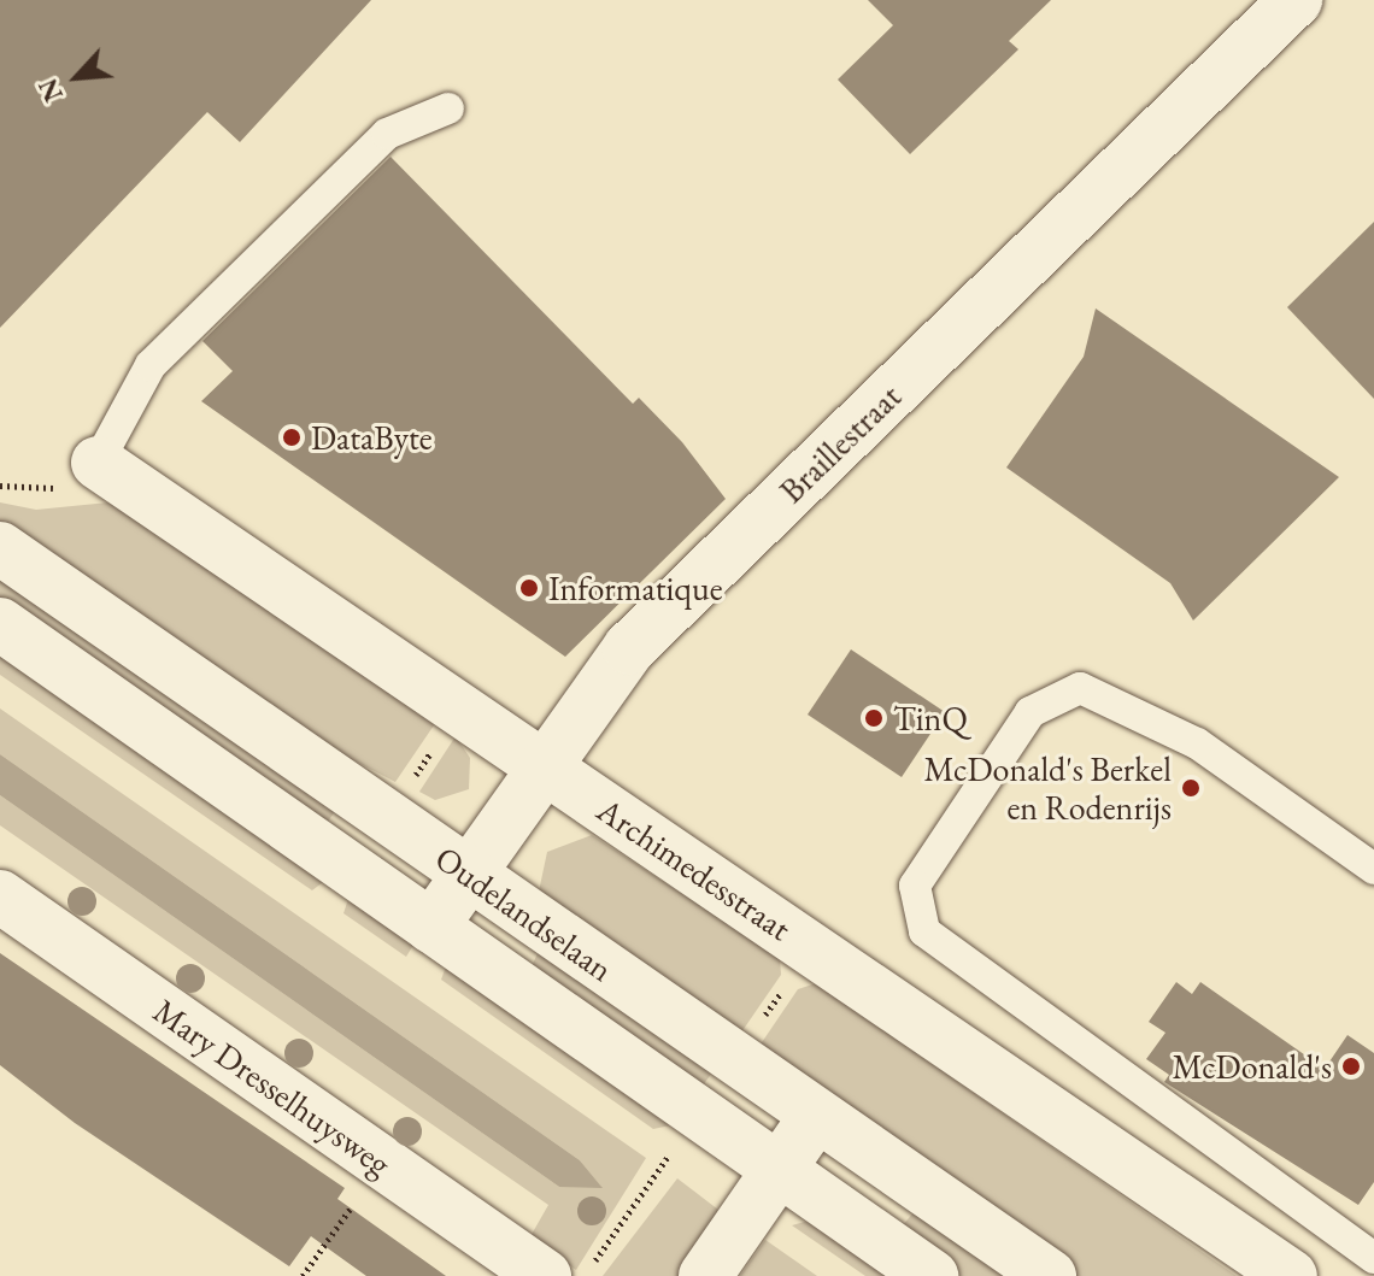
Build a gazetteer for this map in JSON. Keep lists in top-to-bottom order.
{
  "streets": {
    "street": [
      "Braillestraat",
      "Archimedesstraat",
      "Oudelandselaan",
      "Mary Dresselhuysweg"
    ]
  },
  "crossings": [
    ["Braillestraat", "Archimedesstraat"],
    ["Braillestraat", "Oudelandselaan"]
  ],
  "places": [
    "DataByte",
    "Informatique",
    "TinQ",
    "McDonald's Berkel en Rodenrijs",
    "McDonald's"
  ],
  "north": "bottom left"
}
